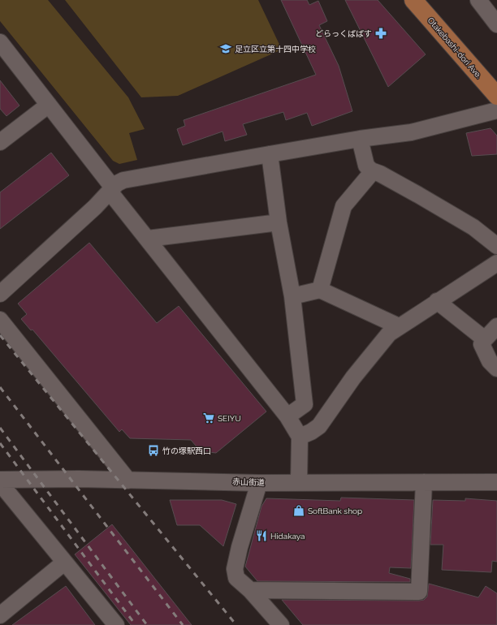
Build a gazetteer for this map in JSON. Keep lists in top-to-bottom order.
{
  "streets": {
    "main road": ["Otakebashi-dori Ave."],
    "street": ["赤山街道"]
  },
  "places": {
    "pharmacy": ["どらっくぱぱす"],
    "school or university": ["足立区立第十四中学校"],
    "supermarket": ["SEIYU"],
    "bus stop": ["竹の塚駅西口"],
    "shop": ["SoftBank shop"],
    "restaurant": ["Hidakaya"]
  }
}
